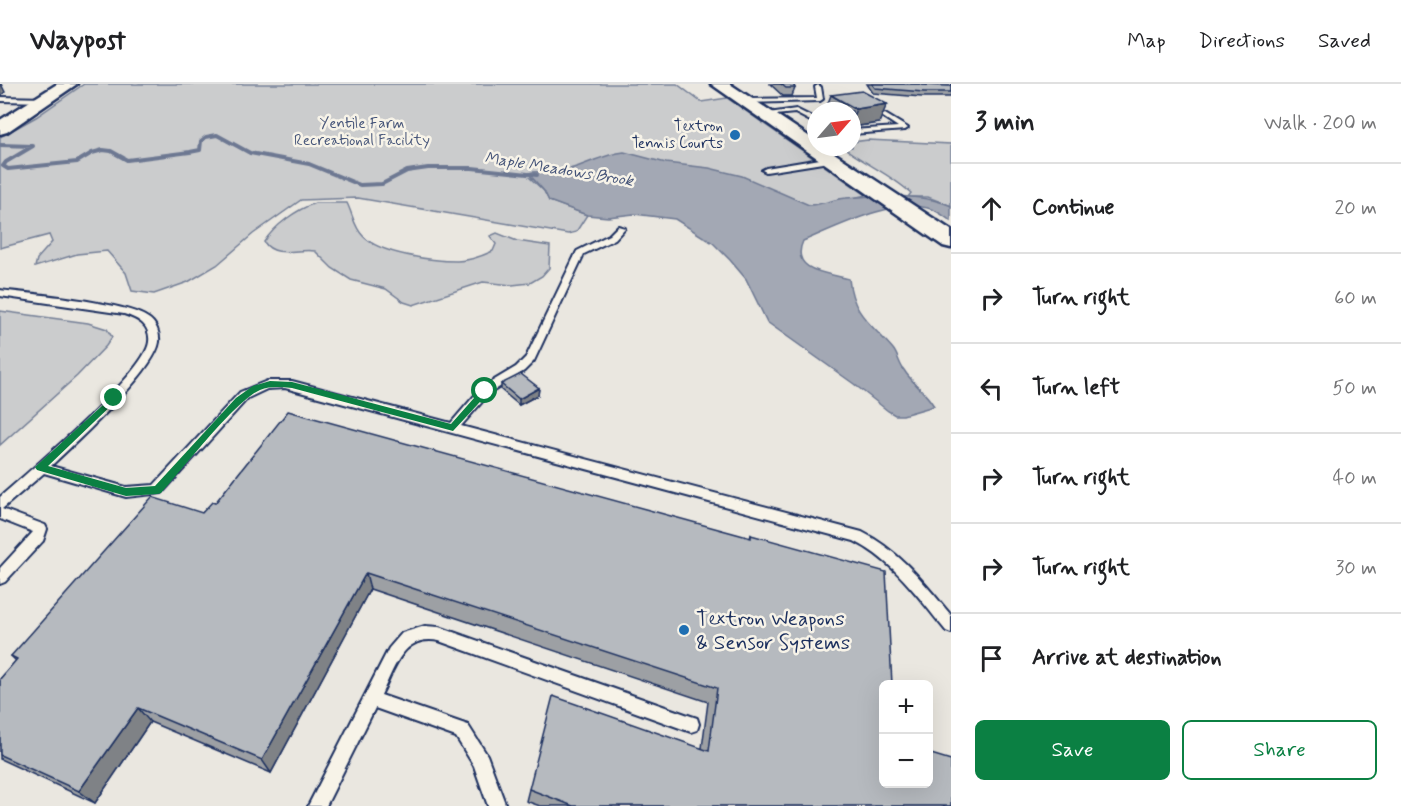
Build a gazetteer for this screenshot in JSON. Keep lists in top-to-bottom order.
{
  "water": ["Maple Meadows Brook"],
  "parks": ["Yentile Farm Recreational Facility"],
  "places": ["Textron Tennis Courts", "Textron Weapons & Sensor Systems"],
  "north": "top right",
  "page": {
    "header": "Waypost",
    "nav": ["Map", "Directions", "Saved"],
    "heading": ["3 min", "Walk · 200 m"],
    "list": [
      ["Continue", "20 m"],
      ["Turn right", "60 m"],
      ["Turn left", "50 m"],
      ["Turn right", "40 m"],
      ["Turn right", "30 m"],
      "Arrive at destination"
    ],
    "map_buttons": ["+", "−"],
    "buttons": ["Save", "Share"]
  }
}
